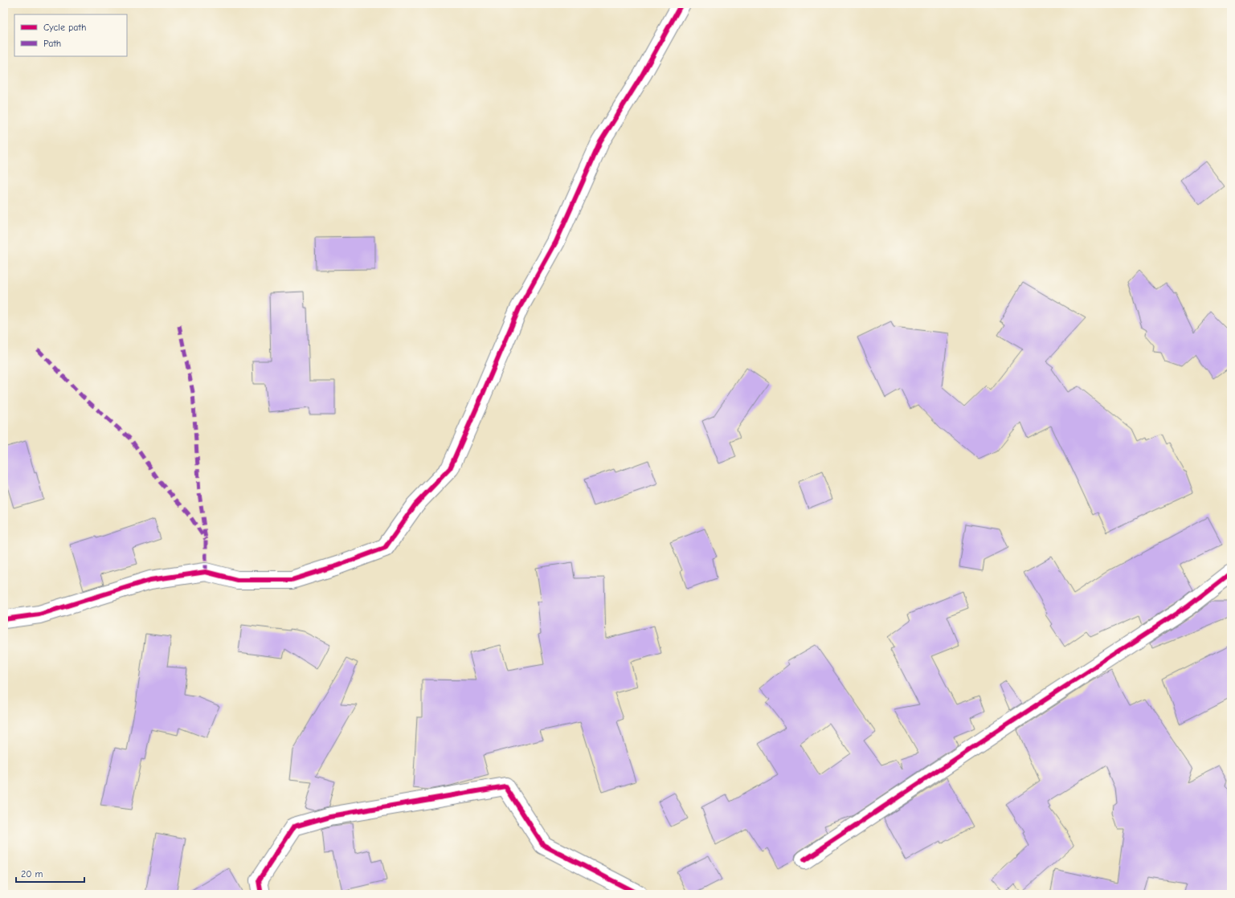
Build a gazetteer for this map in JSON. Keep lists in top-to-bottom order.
{
  "legend": ["Cycle path", "Path"],
  "scale_bar": "20 m"
}
